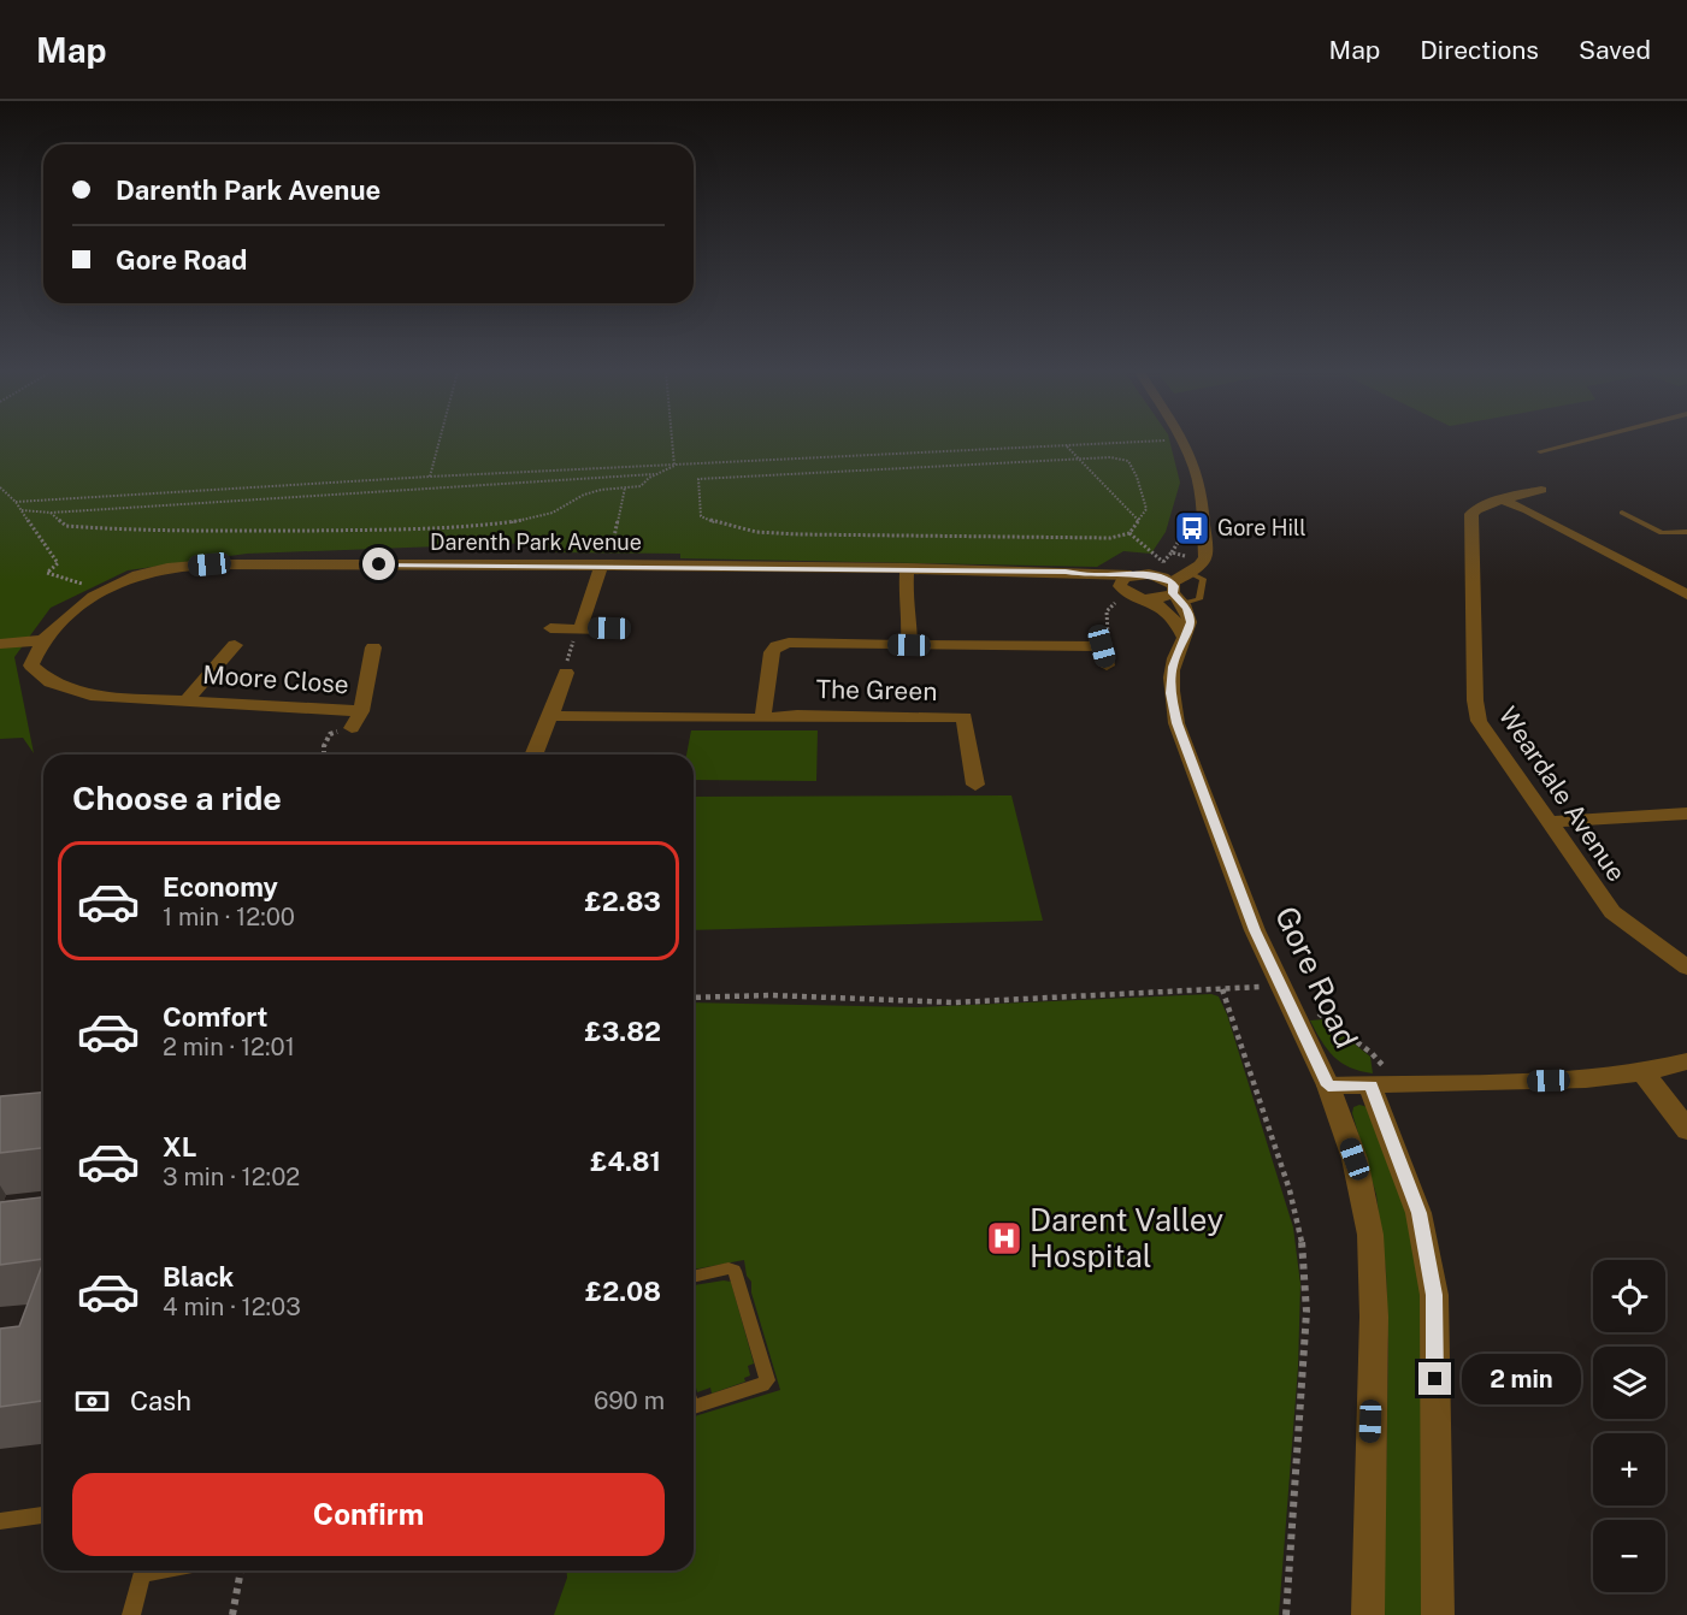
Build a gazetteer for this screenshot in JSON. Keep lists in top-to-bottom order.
{
  "streets": {
    "street": [
      "Darenth Park Avenue",
      "Moore Close",
      "The Green",
      "Weardale Avenue",
      "Gore Road"
    ]
  },
  "crossings": [
    ["Darenth Park Avenue", "Moore Close"],
    ["Darenth Park Avenue", "The Green"]
  ],
  "places": {
    "bus stop": ["Gore Hill"],
    "hospital": ["Darent Valley Hospital"]
  },
  "page": {
    "header": "Map",
    "nav": ["Map", "Directions", "Saved"],
    "banner": ["Darenth Park Avenue", "Gore Road"],
    "heading": "Choose a ride",
    "list": [
      {
        "name": "Economy",
        "note": "1 min · 12:00",
        "value": "£2.83"
      },
      {
        "name": "Comfort",
        "note": "2 min · 12:01",
        "value": "£3.82"
      },
      {
        "name": "XL",
        "note": "3 min · 12:02",
        "value": "£4.81"
      },
      {
        "name": "Black",
        "note": "4 min · 12:03",
        "value": "£2.08"
      }
    ],
    "map_buttons": ["+", "−"],
    "bubble": "2 min",
    "pay": ["Cash", "690 m"],
    "buttons": "Confirm"
  }
}
